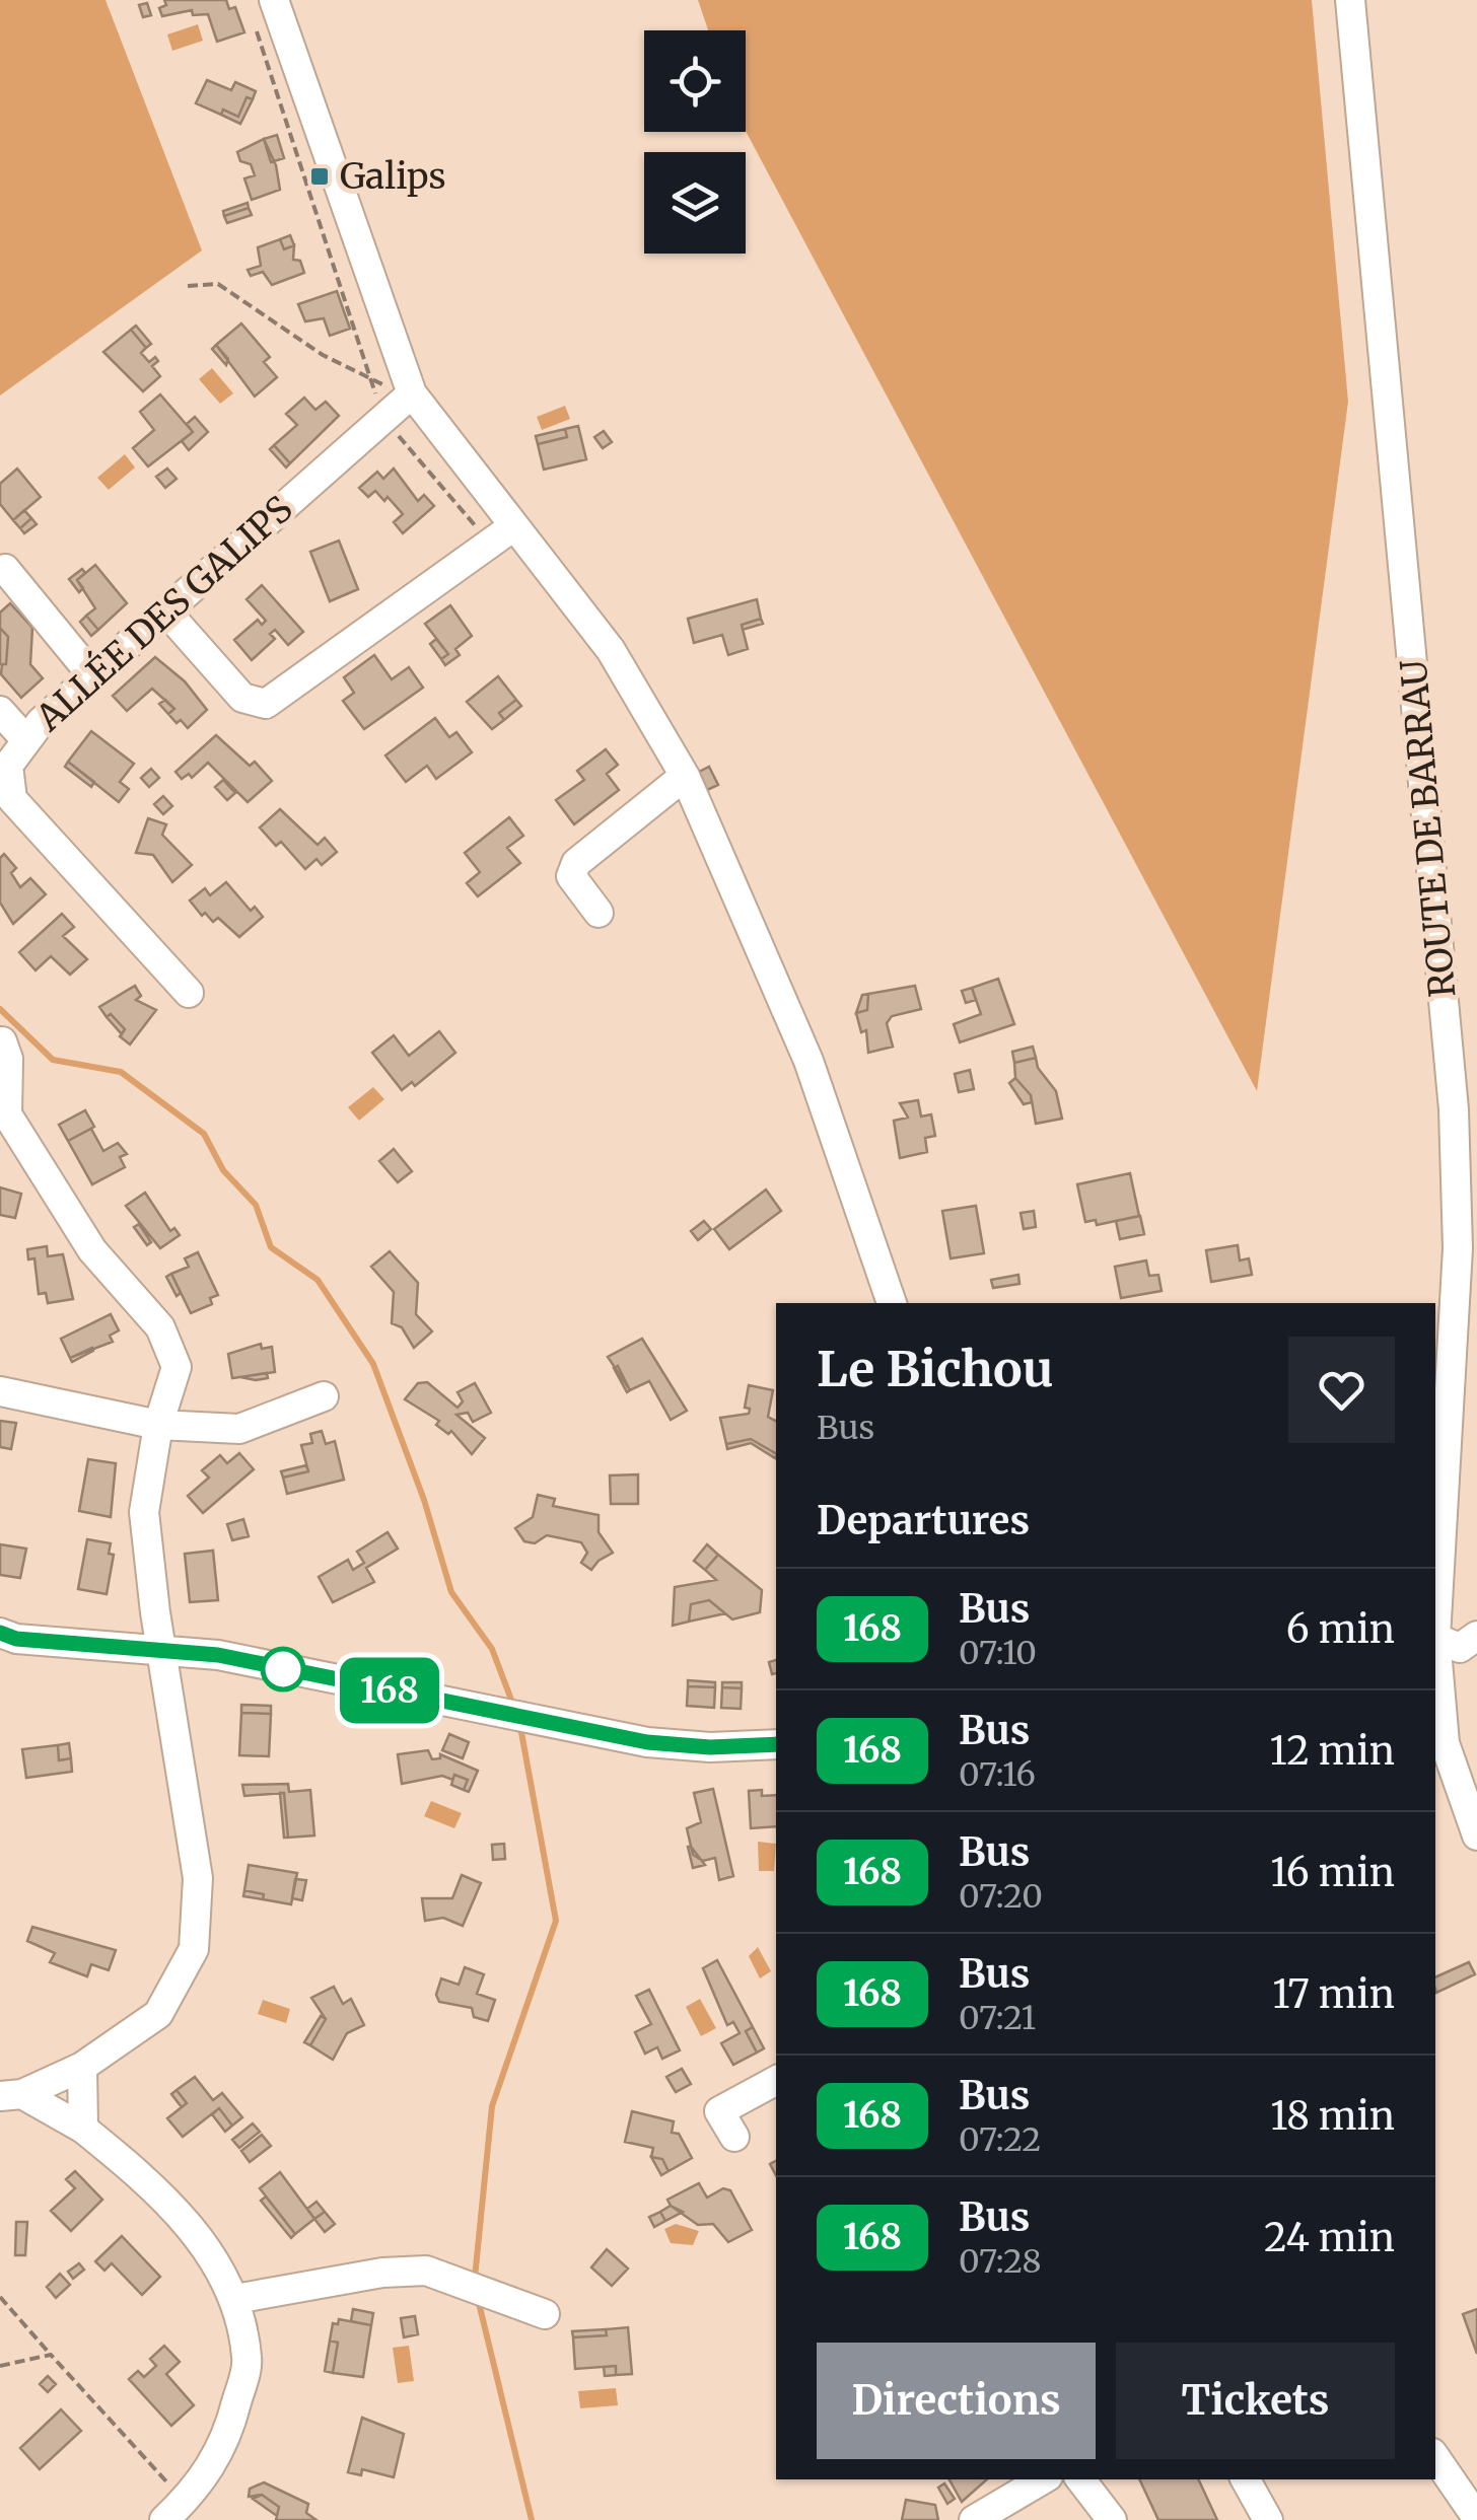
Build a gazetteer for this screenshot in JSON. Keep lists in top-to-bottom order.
{
  "streets": {
    "street": ["ALLÉE DES GALIPS", "ROUTE DE BARRAU"]
  },
  "places": {
    "transit": ["Galips"]
  },
  "lines": ["bus line 168"],
  "page": {
    "on_map": "168",
    "heading": [
      ["Le Bichou", "Bus"],
      "Departures"
    ],
    "list": [
      {
        "mark": "168",
        "name": "Bus",
        "note": "07:10",
        "value": "6 min"
      },
      {
        "mark": "168",
        "name": "Bus",
        "note": "07:16",
        "value": "12 min"
      },
      {
        "mark": "168",
        "name": "Bus",
        "note": "07:20",
        "value": "16 min"
      },
      {
        "mark": "168",
        "name": "Bus",
        "note": "07:21",
        "value": "17 min"
      },
      {
        "mark": "168",
        "name": "Bus",
        "note": "07:22",
        "value": "18 min"
      },
      {
        "mark": "168",
        "name": "Bus",
        "note": "07:28",
        "value": "24 min"
      }
    ],
    "buttons": ["Directions", "Tickets"]
  }
}
